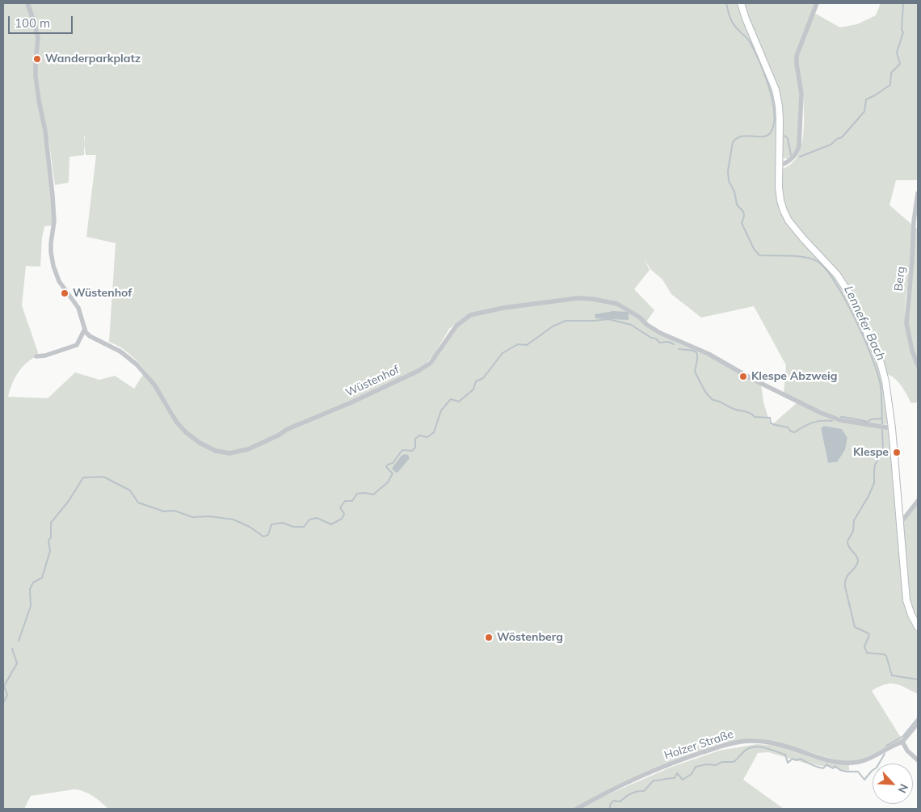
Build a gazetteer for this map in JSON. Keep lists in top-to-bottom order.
{
  "streets": {
    "street": ["Berg", "Wüstenhof", "Holzer Straße"]
  },
  "water": ["Lennefer Bach"],
  "places": [
    "Wanderparkplatz",
    "Wüstenhof",
    "Klespe Abzweig",
    "Klespe",
    "Wöstenberg"
  ],
  "scale_bar": "100 m",
  "north": "bottom right"
}
